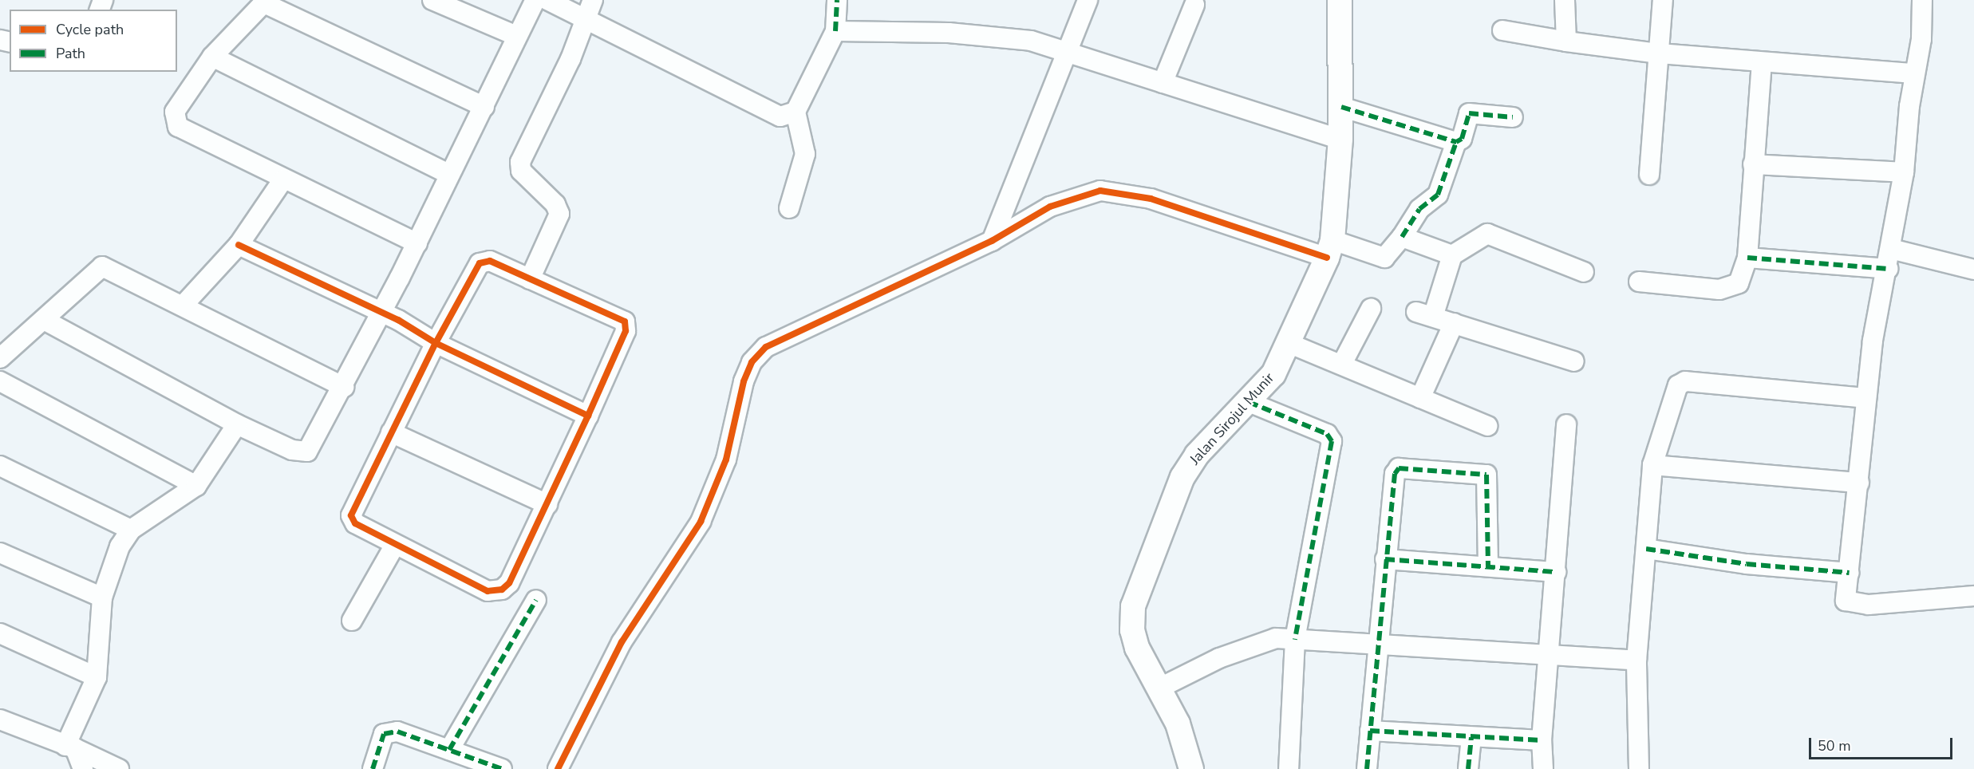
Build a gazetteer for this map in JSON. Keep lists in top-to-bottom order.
{
  "streets": {
    "street": ["Jalan Sirojul Munir"]
  },
  "legend": ["Cycle path", "Path"],
  "scale_bar": "50 m"
}
